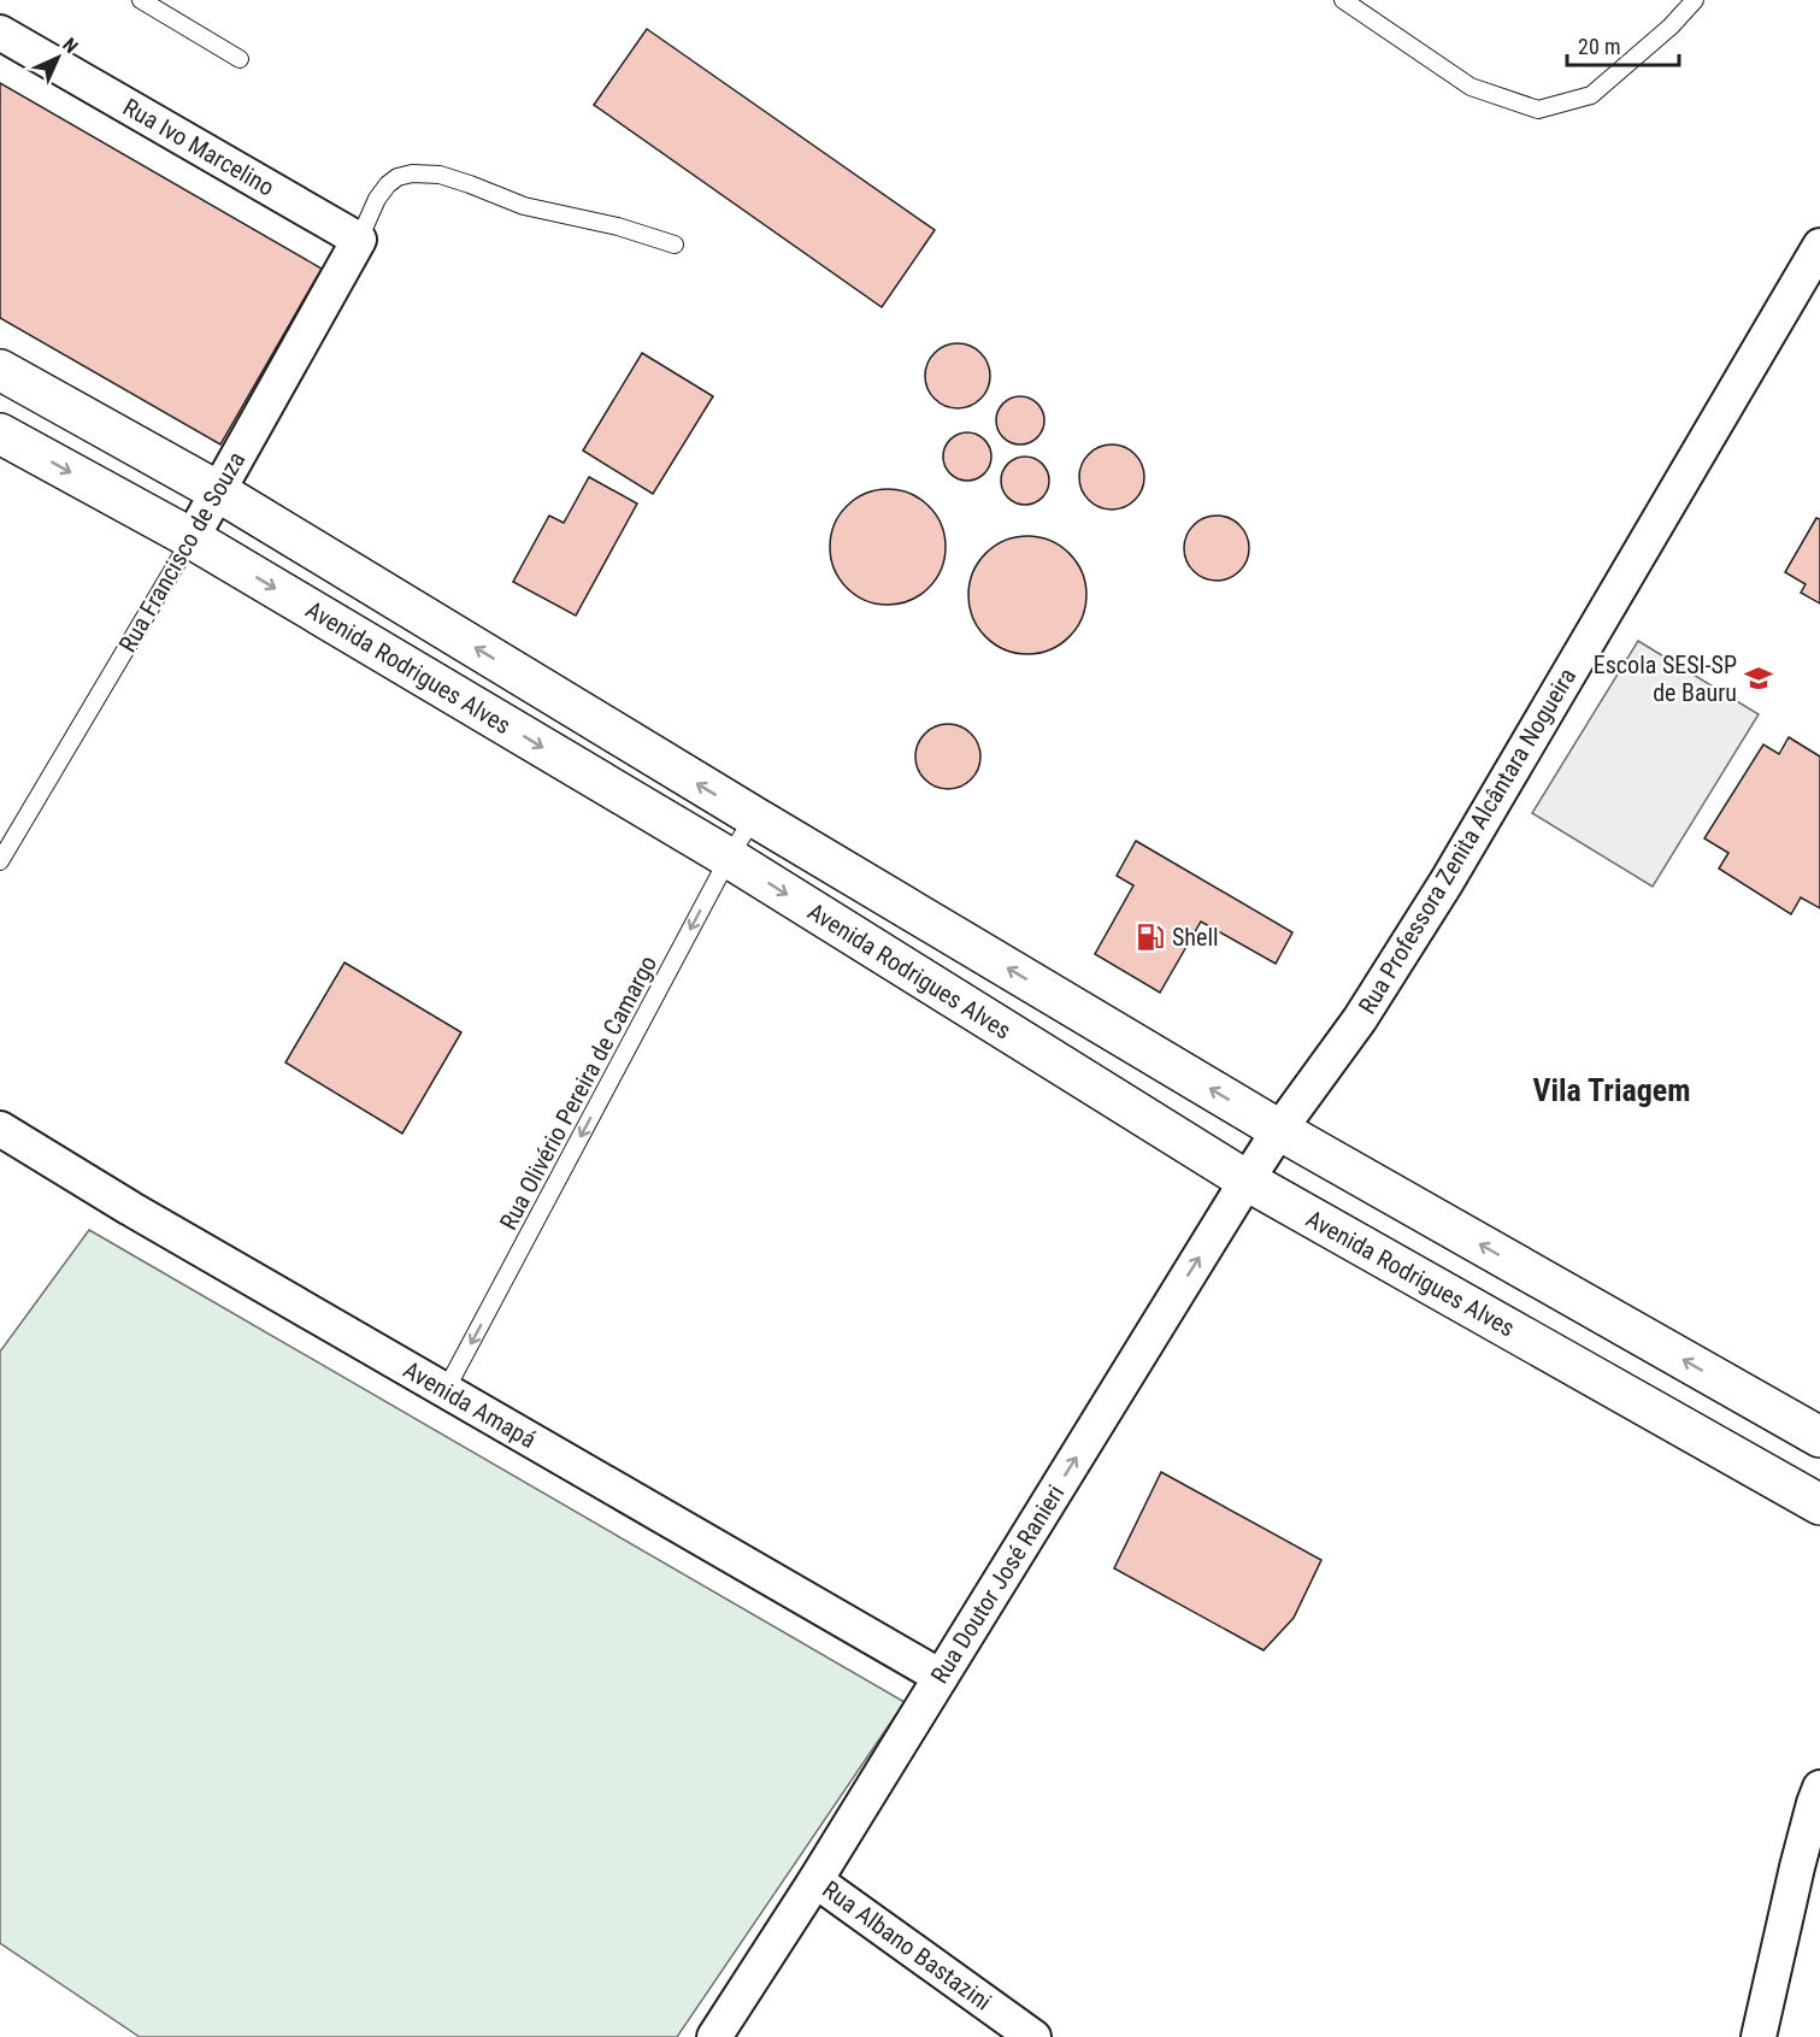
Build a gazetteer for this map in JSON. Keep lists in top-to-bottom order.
{
  "streets": {
    "main road": ["Avenida Rodrigues Alves"],
    "street": [
      "Rua Ivo Marcelino",
      "Rua Francisco de Souza",
      "Rua Professora Zenita Alcântara Nogueira",
      "Avenida Amapá",
      "Rua Doutor José Ranieri",
      "Rua Albano Bastazini"
    ],
    "lane": ["Rua Olivério Pereira de Camargo"]
  },
  "crossings": [
    ["Rua Ivo Marcelino", "Rua Francisco de Souza"],
    ["Rua Francisco de Souza", "Avenida Rodrigues Alves"],
    ["Avenida Rodrigues Alves", "Rua Olivério Pereira de Camargo"],
    ["Avenida Rodrigues Alves", "Rua Doutor José Ranieri"],
    ["Rua Professora Zenita Alcântara Nogueira", "Rua Doutor José Ranieri"],
    ["Rua Olivério Pereira de Camargo", "Avenida Amapá"],
    ["Avenida Amapá", "Rua Doutor José Ranieri"],
    ["Rua Doutor José Ranieri", "Rua Albano Bastazini"]
  ],
  "one_way": ["Rua Olivério Pereira de Camargo", "Rua Doutor José Ranieri"],
  "districts": ["Vila Triagem"],
  "places": {
    "school or university": ["Escola SESI-SP de Bauru"],
    "fuel station": ["Shell"]
  },
  "scale_bar": "20 m",
  "north": "top right"
}
